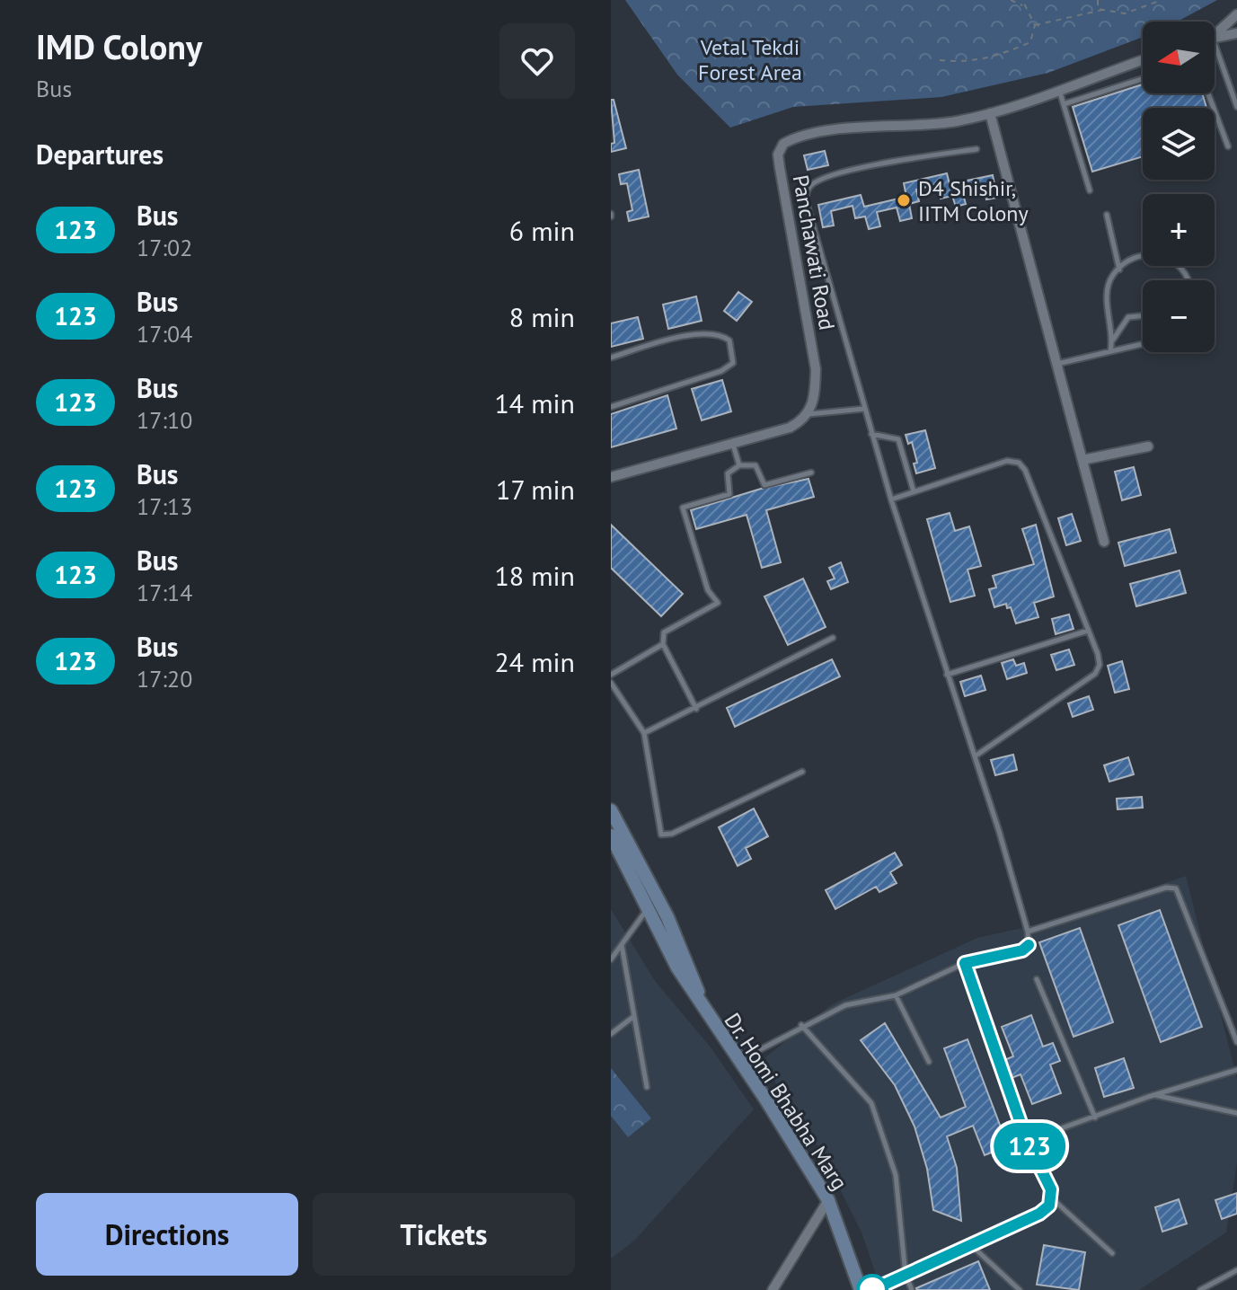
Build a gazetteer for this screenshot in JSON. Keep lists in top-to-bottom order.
{
  "streets": {
    "main road": ["Dr. Homi Bhabha Marg"],
    "street": ["Panchawati Road"]
  },
  "parks": ["Vetal Tekdi Forest Area"],
  "places": ["D4 Shishir, IITM Colony"],
  "lines": ["bus line 123"],
  "north": "left",
  "page": {
    "heading": [
      ["IMD Colony", "Bus"],
      "Departures"
    ],
    "on_map": "123",
    "map_buttons": ["+", "−"],
    "list": [
      {
        "mark": "123",
        "name": "Bus",
        "note": "17:02",
        "value": "6 min"
      },
      {
        "mark": "123",
        "name": "Bus",
        "note": "17:04",
        "value": "8 min"
      },
      {
        "mark": "123",
        "name": "Bus",
        "note": "17:10",
        "value": "14 min"
      },
      {
        "mark": "123",
        "name": "Bus",
        "note": "17:13",
        "value": "17 min"
      },
      {
        "mark": "123",
        "name": "Bus",
        "note": "17:14",
        "value": "18 min"
      },
      {
        "mark": "123",
        "name": "Bus",
        "note": "17:20",
        "value": "24 min"
      }
    ],
    "buttons": ["Directions", "Tickets"]
  }
}
